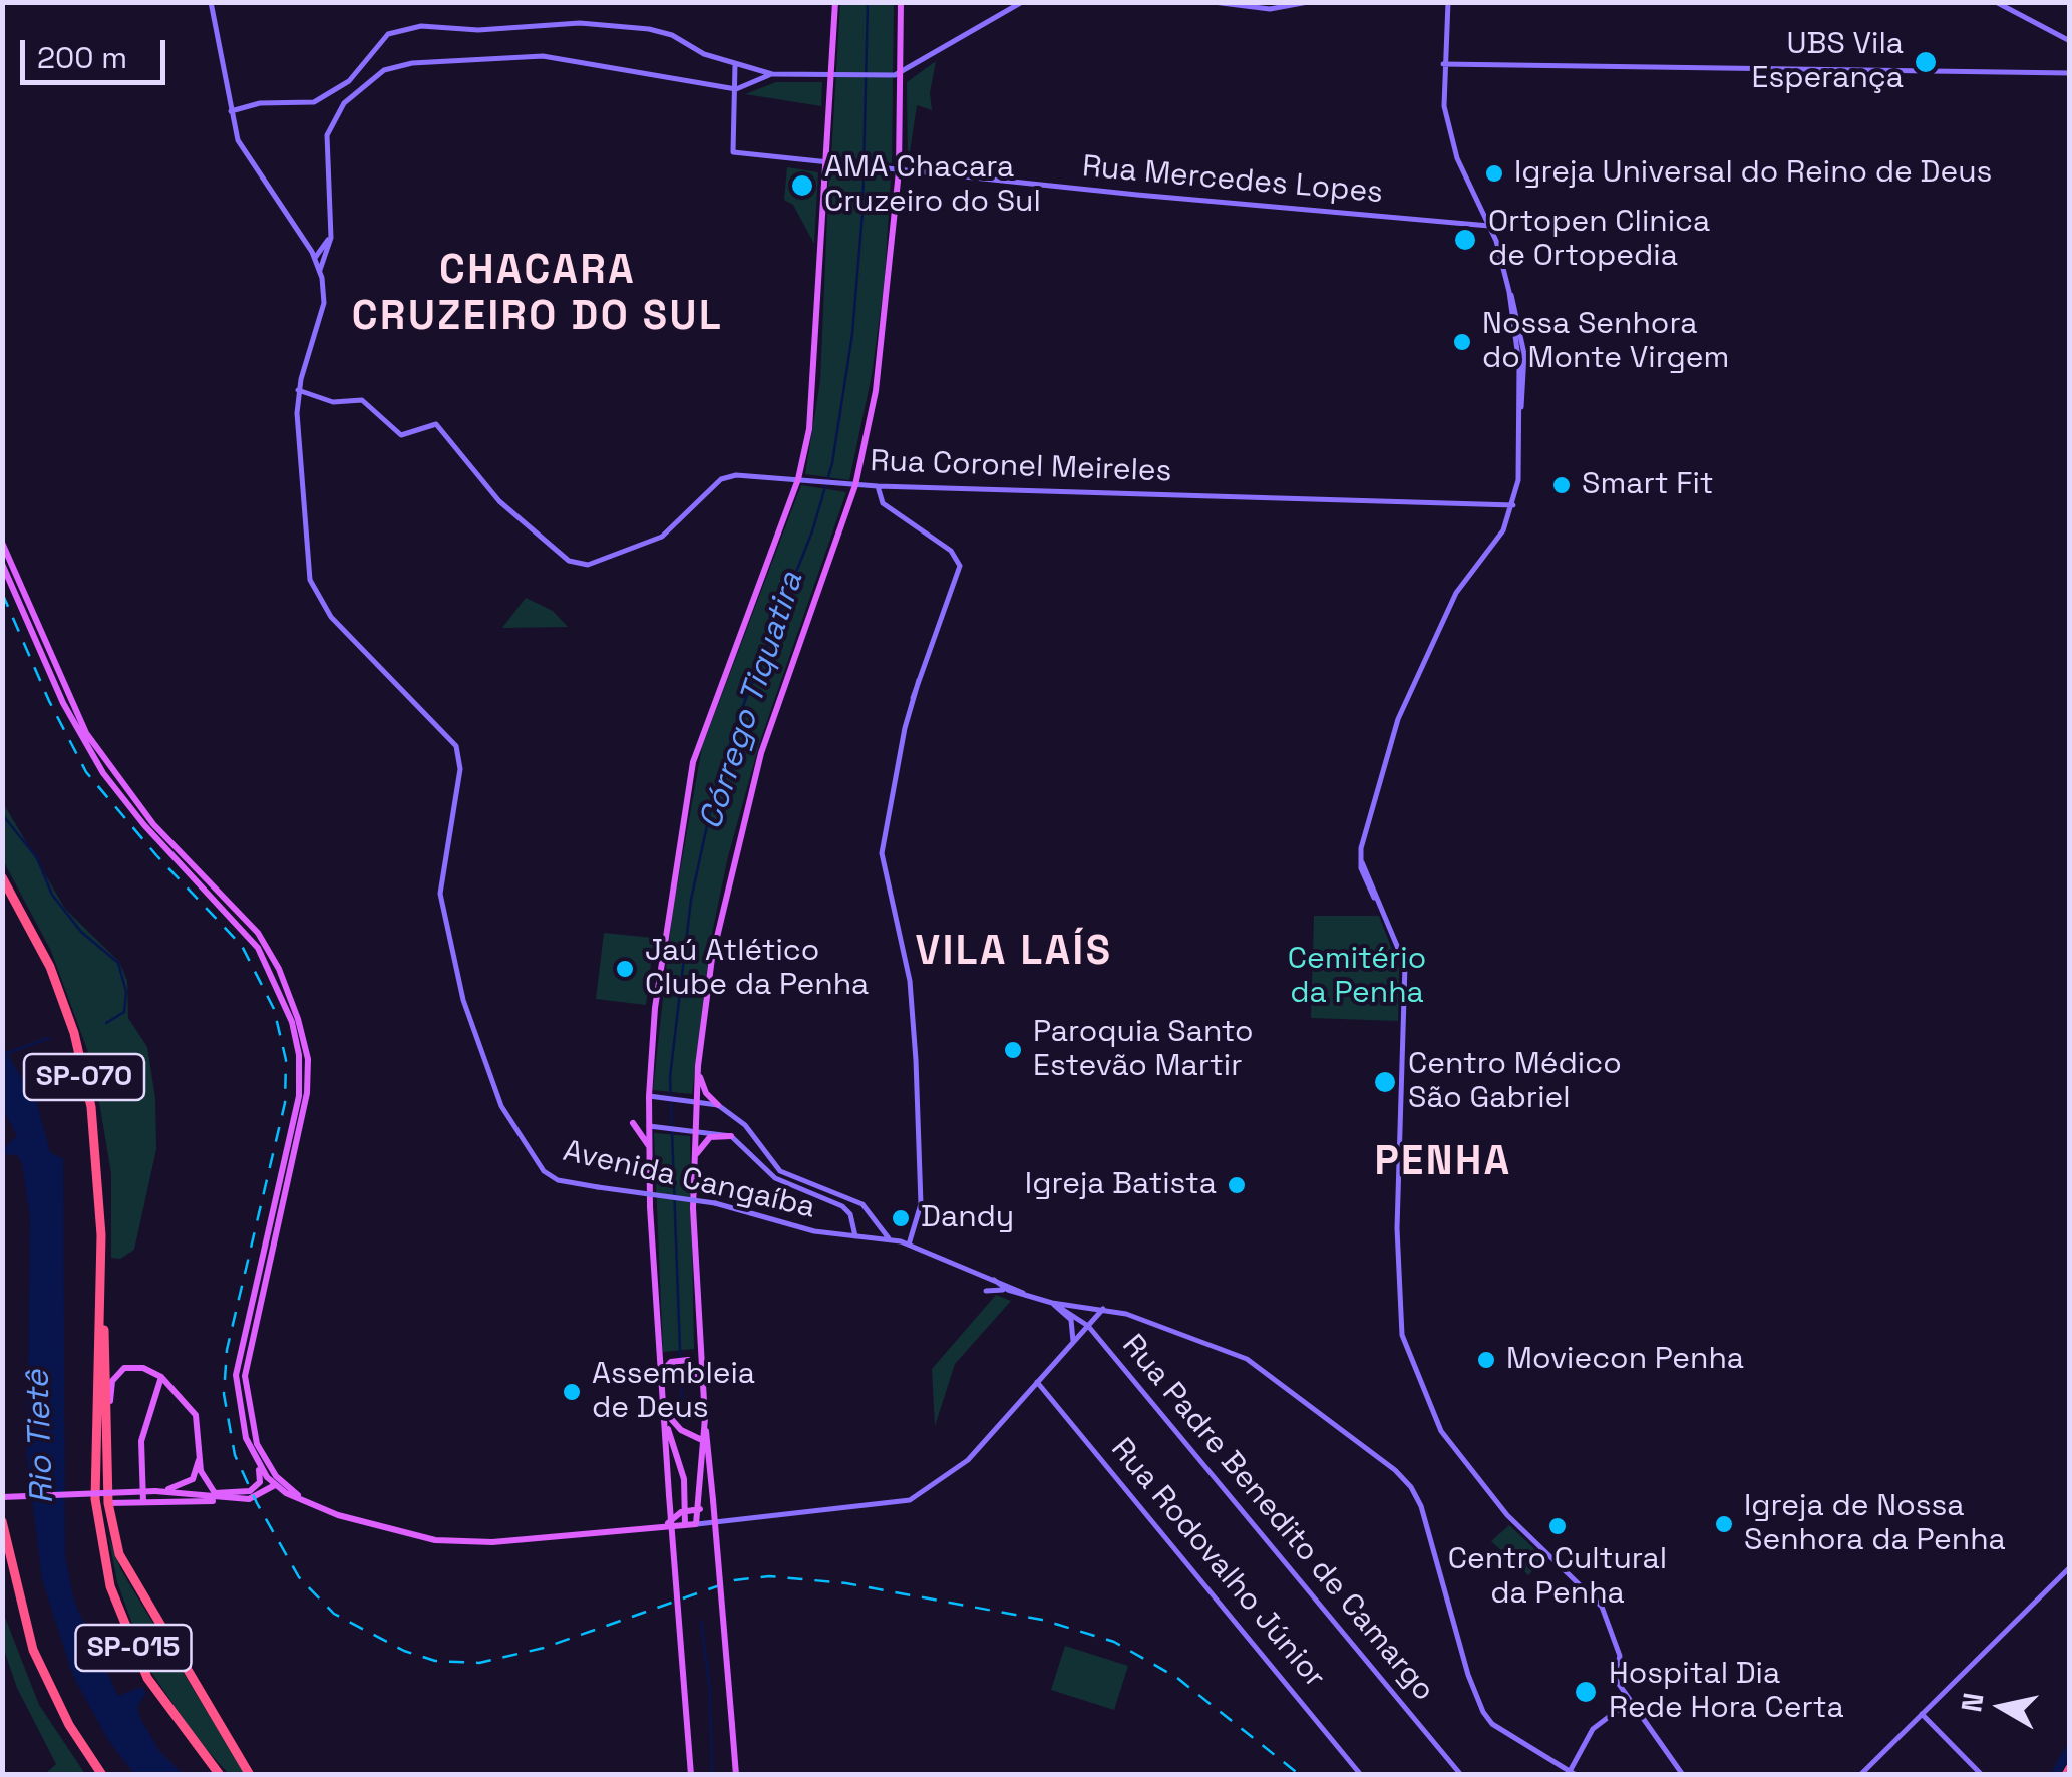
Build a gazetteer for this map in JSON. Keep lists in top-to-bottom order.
{
  "streets": {
    "highway": ["SP-070", "SP-015"],
    "street": [
      "Rua Mercedes Lopes",
      "Rua Coronel Meireles",
      "Avenida Cangaíba",
      "Rua Padre Benedito de Camargo",
      "Rua Rodovalho Júnior"
    ]
  },
  "crossings": [
    ["Rua Coronel Meireles", "Avenida Cangaíba"],
    ["SP-070", "SP-015"],
    ["Avenida Cangaíba", "Rua Padre Benedito de Camargo"]
  ],
  "districts": ["CHACARA CRUZEIRO DO SUL", "VILA LAÍS", "PENHA"],
  "water": ["Córrego Tiquatira", "Rio Tietê"],
  "parks": ["Cemitério da Penha"],
  "places": [
    "UBS Vila Esperança",
    "Igreja Universal do Reino de Deus",
    "AMA Chacara Cruzeiro do Sul",
    "Ortopen Clinica de Ortopedia",
    "Nossa Senhora do Monte Virgem",
    "Smart Fit",
    "Jaú Atlético Clube da Penha",
    "Paroquia Santo Estevão Martir",
    "Centro Médico São Gabriel",
    "Igreja Batista",
    "Dandy",
    "Moviecon Penha",
    "Assembleia de Deus",
    "Igreja de Nossa Senhora da Penha",
    "Centro Cultural da Penha",
    "Hospital Dia Rede Hora Certa"
  ],
  "scale_bar": "200 m",
  "north": "left"
}
